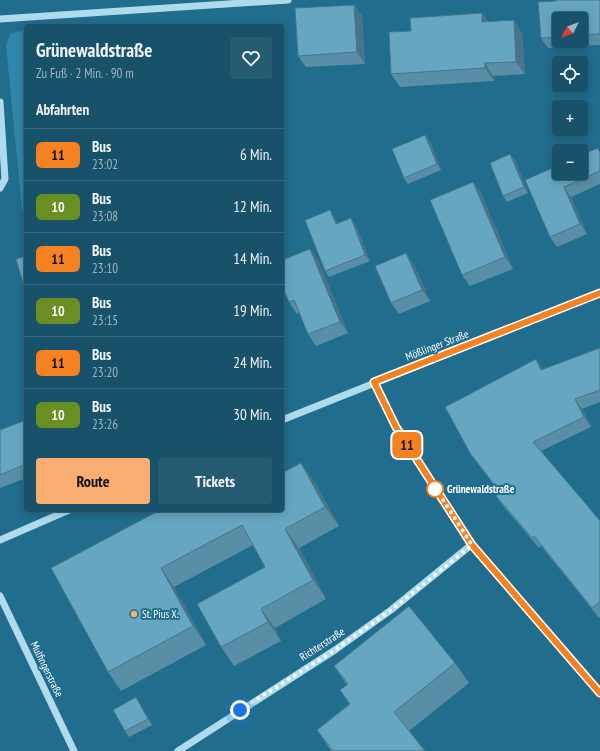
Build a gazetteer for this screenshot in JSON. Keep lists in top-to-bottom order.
{
  "streets": {
    "street": ["Mößlinger Straße", "Richterstraße", "Mulfingerstraße"]
  },
  "places": ["Grünewaldstraße", "St. Pius X."],
  "lines": ["bus line 11"],
  "north": "bottom left",
  "page": {
    "on_map": "11",
    "map_buttons": ["+", "−"],
    "heading": [
      ["Grünewaldstraße", "Zu Fuß · 2 Min. · 90 m"],
      "Abfahrten"
    ],
    "list": [
      {
        "mark": "11",
        "name": "Bus",
        "note": "23:02",
        "value": "6 Min."
      },
      {
        "mark": "10",
        "name": "Bus",
        "note": "23:08",
        "value": "12 Min."
      },
      {
        "mark": "11",
        "name": "Bus",
        "note": "23:10",
        "value": "14 Min."
      },
      {
        "mark": "10",
        "name": "Bus",
        "note": "23:15",
        "value": "19 Min."
      },
      {
        "mark": "11",
        "name": "Bus",
        "note": "23:20",
        "value": "24 Min."
      },
      {
        "mark": "10",
        "name": "Bus",
        "note": "23:26",
        "value": "30 Min."
      }
    ],
    "buttons": ["Route", "Tickets"]
  }
}
